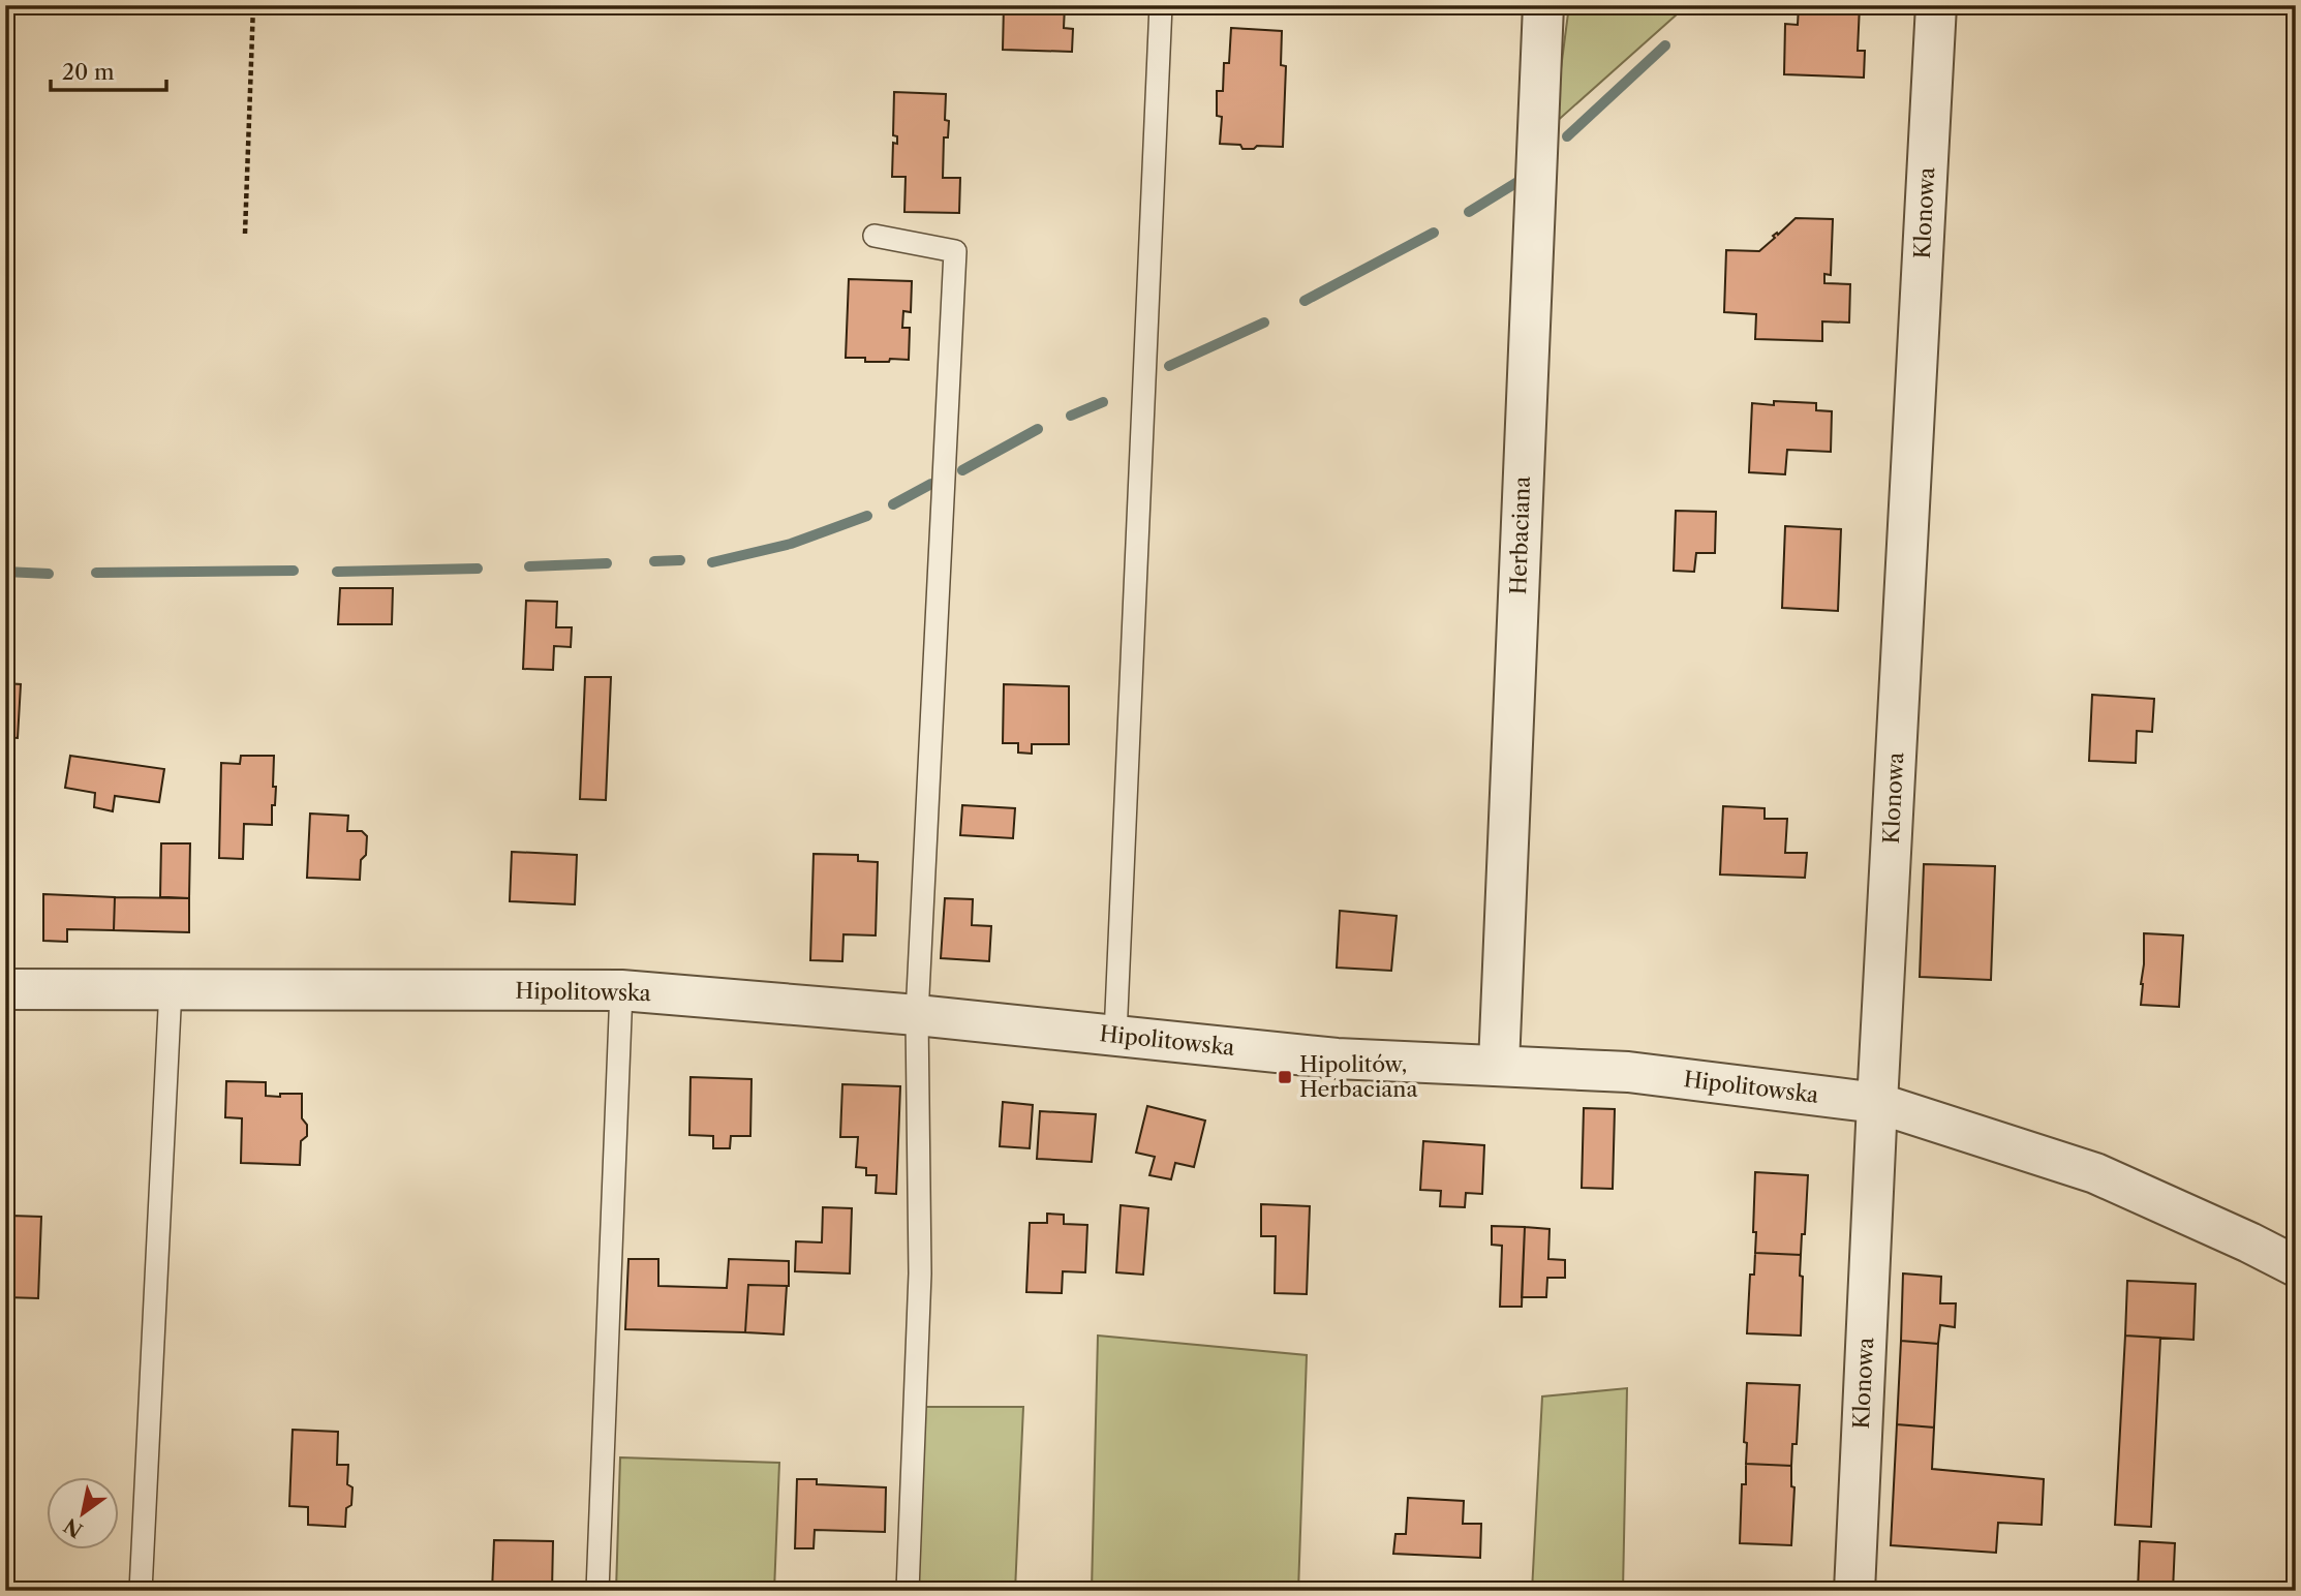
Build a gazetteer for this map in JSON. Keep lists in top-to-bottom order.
{
  "streets": {
    "street": ["Klonowa", "Herbaciana", "Hipolitowska"]
  },
  "crossings": [
    ["Klonowa", "Hipolitowska"],
    ["Herbaciana", "Hipolitowska"]
  ],
  "places": {
    "transit": ["Hipolitów, Herbaciana"]
  },
  "scale_bar": "20 m",
  "north": "bottom left"
}
